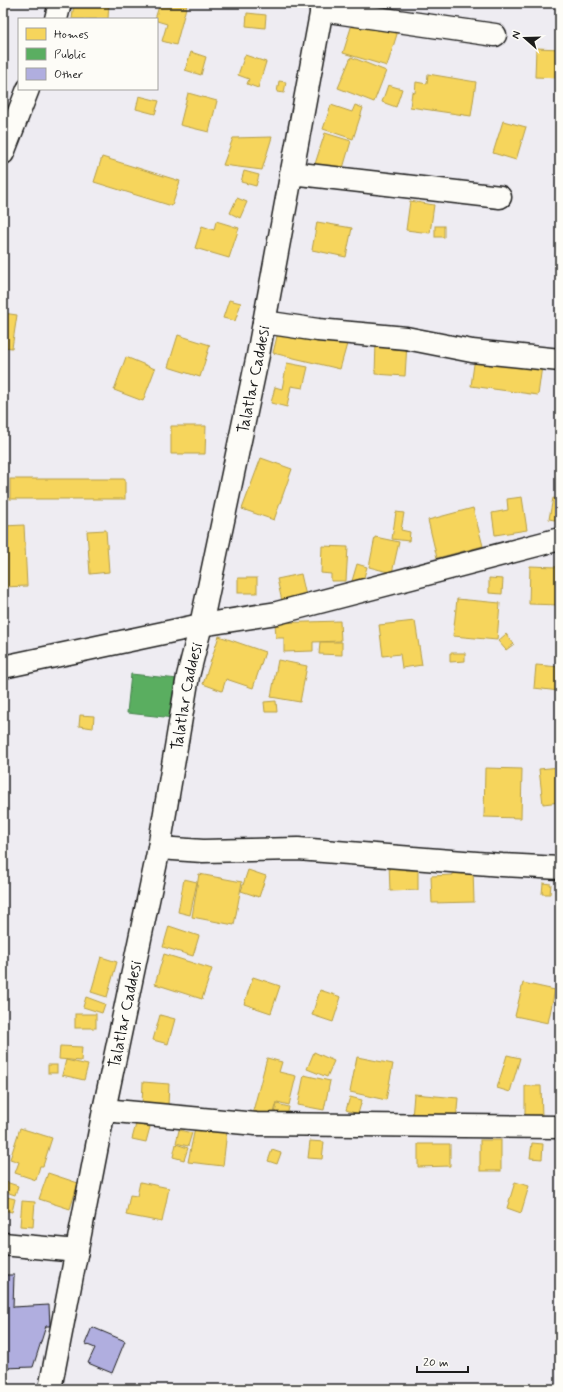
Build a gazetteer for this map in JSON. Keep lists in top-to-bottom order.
{
  "streets": {
    "street": ["Talatlar Caddesi"]
  },
  "legend": ["Homes", "Public", "Other"],
  "scale_bar": "20 m",
  "north": "left"
}
